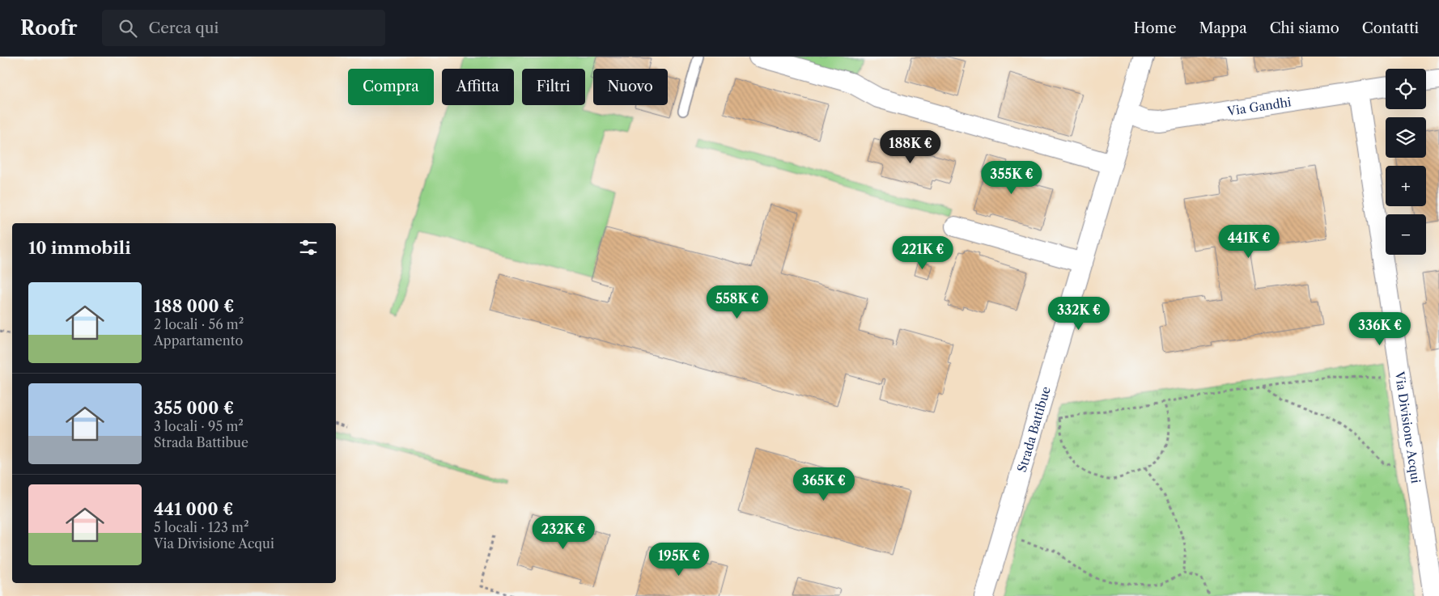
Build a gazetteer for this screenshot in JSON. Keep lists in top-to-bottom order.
{
  "streets": {
    "street": ["Via Gandhi", "Via Divisione Acqui", "Strada Battibue"]
  },
  "crossings": [
    ["Via Gandhi", "Via Divisione Acqui"],
    ["Via Gandhi", "Strada Battibue"]
  ],
  "page": {
    "header": "Roofr",
    "search": "Cerca qui",
    "nav": [
      "Home",
      "Mappa",
      "Chi siamo",
      "Contatti"
    ],
    "map_buttons": ["+", "−"],
    "chip": [
      "Compra",
      "Affitta",
      "Filtri",
      "Nuovo"
    ],
    "price": [
      "188K €",
      "355K €",
      "441K €",
      "221K €",
      "558K €",
      "332K €",
      "336K €",
      "365K €",
      "232K €",
      "195K €"
    ],
    "heading": "10 immobili",
    "list": [
      {
        "name": "188 000 €",
        "note": "2 locali · 56 m² · Appartamento"
      },
      {
        "name": "355 000 €",
        "note": "3 locali · 95 m² · Strada Battibue"
      },
      {
        "name": "441 000 €",
        "note": "5 locali · 123 m² · Via Divisione Acqui"
      }
    ]
  }
}
